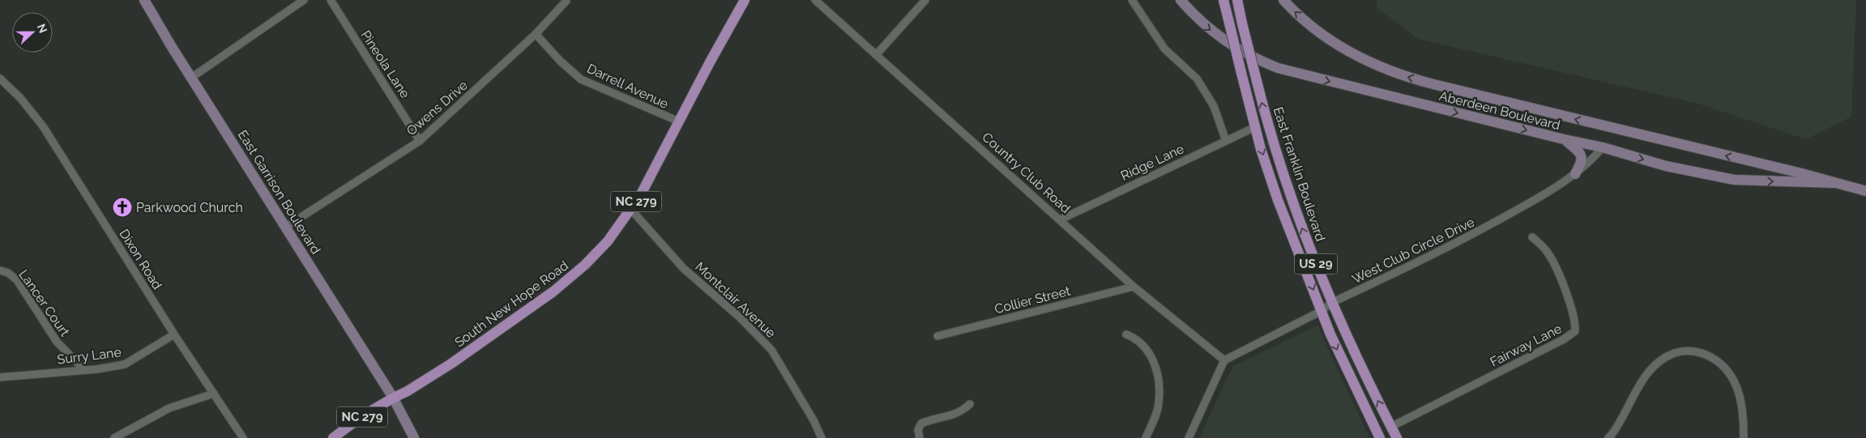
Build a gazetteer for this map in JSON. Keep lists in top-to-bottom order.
{
  "streets": {
    "main road": [
      "Aberdeen Boulevard",
      "East Franklin Boulevard",
      "East Garrison Boulevard",
      "NC 279",
      "US 29",
      "South New Hope Road"
    ],
    "street": [
      "Pineola Lane",
      "Darrell Avenue",
      "Owens Drive",
      "Ridge Lane",
      "Country Club Road",
      "West Club Circle Drive",
      "Dixon Road",
      "Montclair Avenue",
      "Collier Street",
      "Lancer Court",
      "Fairway Lane",
      "Surry Lane"
    ]
  },
  "crossings": [
    ["Pineola Lane", "Owens Drive"],
    ["Darrell Avenue", "Owens Drive"],
    ["Darrell Avenue", "South New Hope Road"],
    ["Owens Drive", "East Garrison Boulevard"],
    ["Aberdeen Boulevard", "West Club Circle Drive"],
    ["Ridge Lane", "Country Club Road"],
    ["Ridge Lane", "East Franklin Boulevard"],
    ["Country Club Road", "West Club Circle Drive"],
    ["Country Club Road", "Collier Street"],
    ["East Franklin Boulevard", "West Club Circle Drive"],
    ["East Franklin Boulevard", "Fairway Lane"],
    ["East Garrison Boulevard", "South New Hope Road"],
    ["Dixon Road", "Surry Lane"],
    ["Montclair Avenue", "South New Hope Road"],
    ["Lancer Court", "Surry Lane"]
  ],
  "places": {
    "church": ["Parkwood Church"]
  },
  "north": "right"
}
